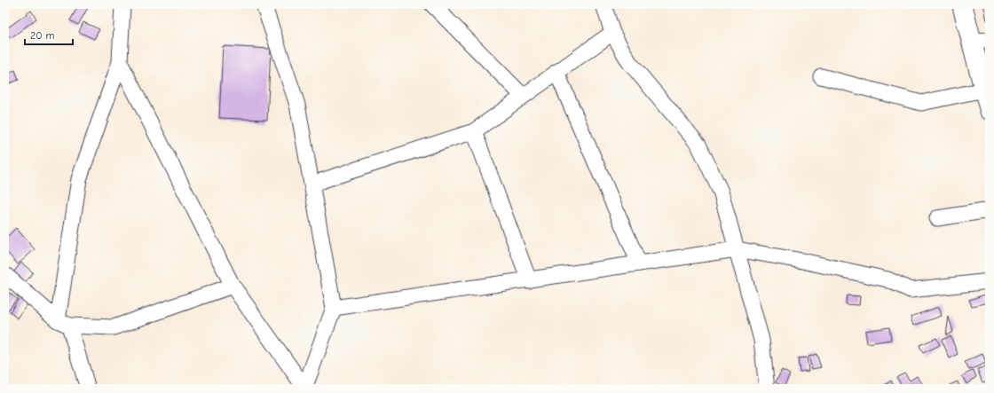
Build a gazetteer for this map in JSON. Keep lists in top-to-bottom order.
{
  "scale_bar": "20 m"
}
